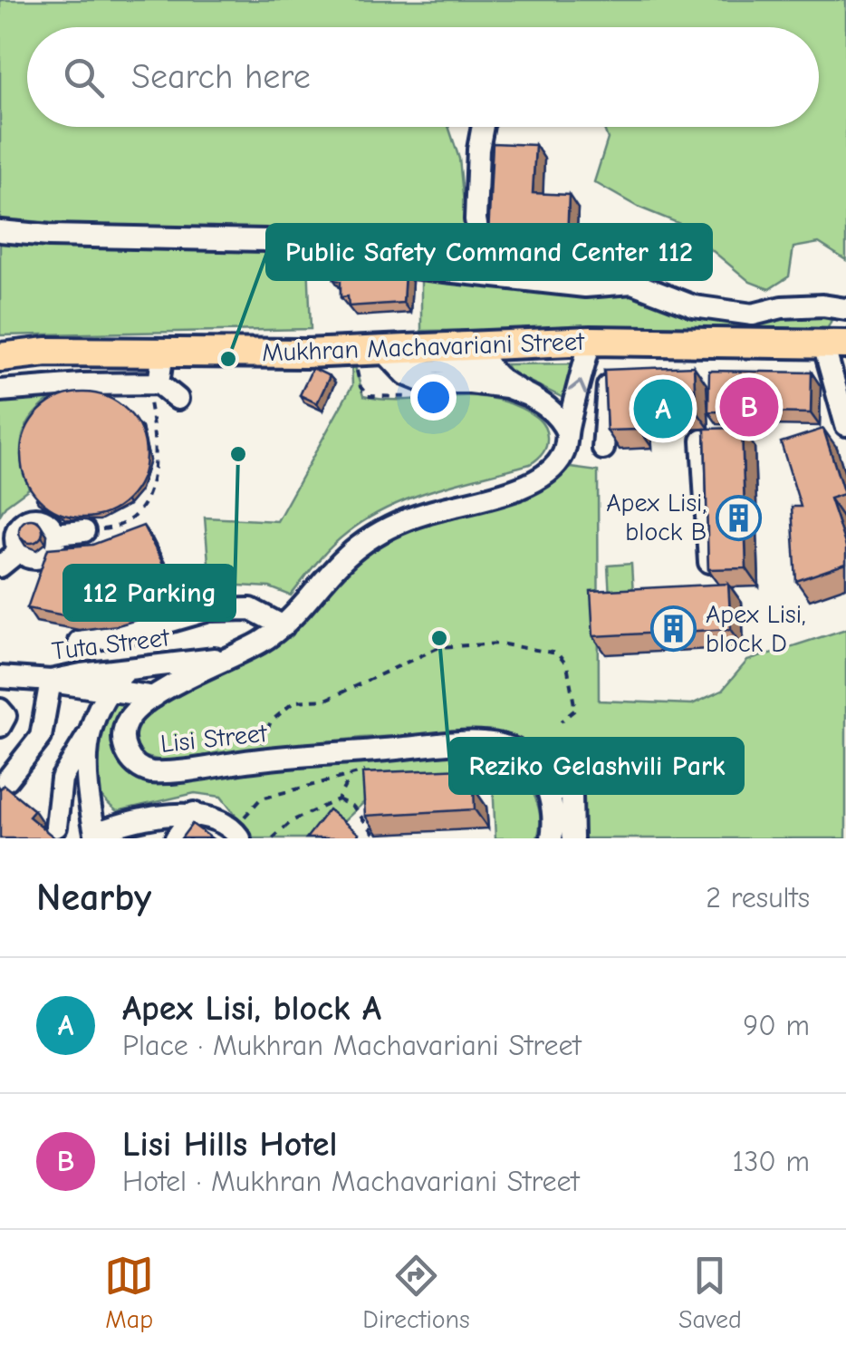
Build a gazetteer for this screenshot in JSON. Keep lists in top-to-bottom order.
{
  "streets": {
    "main road": ["Mukhran Machavariani Street"],
    "street": ["Tuta Street", "Lisi Street"]
  },
  "crossings": [
    ["Mukhran Machavariani Street", "Lisi Street"],
    ["Tuta Street", "Lisi Street"]
  ],
  "places": {
    "other": ["Public Safety Command Center 112", "112 Parking", "Reziko Gelashvili Park"],
    "building": ["Apex Lisi, block B", "Apex Lisi, block D"]
  },
  "page": {
    "search": "Search here",
    "pins": ["B", "A"],
    "heading": ["Nearby", "2 results"],
    "list": [
      {
        "mark": "A",
        "name": "Apex Lisi, block A",
        "note": "Place · Mukhran Machavariani Street",
        "value": "90 m"
      },
      {
        "mark": "B",
        "name": "Lisi Hills Hotel",
        "note": "Hotel · Mukhran Machavariani Street",
        "value": "130 m"
      }
    ],
    "nav": ["Map", "Directions", "Saved"]
  }
}
